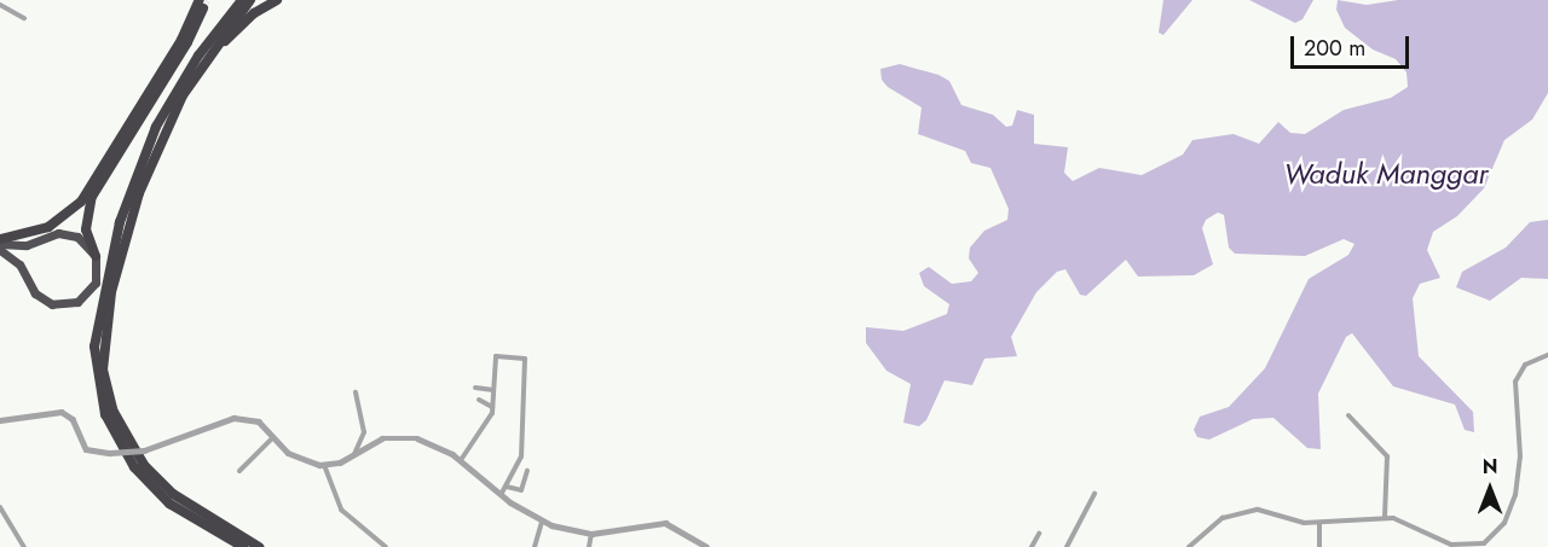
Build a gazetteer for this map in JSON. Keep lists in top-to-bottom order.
{
  "water": ["Waduk Manggar"],
  "scale_bar": "200 m",
  "north": "top"
}
